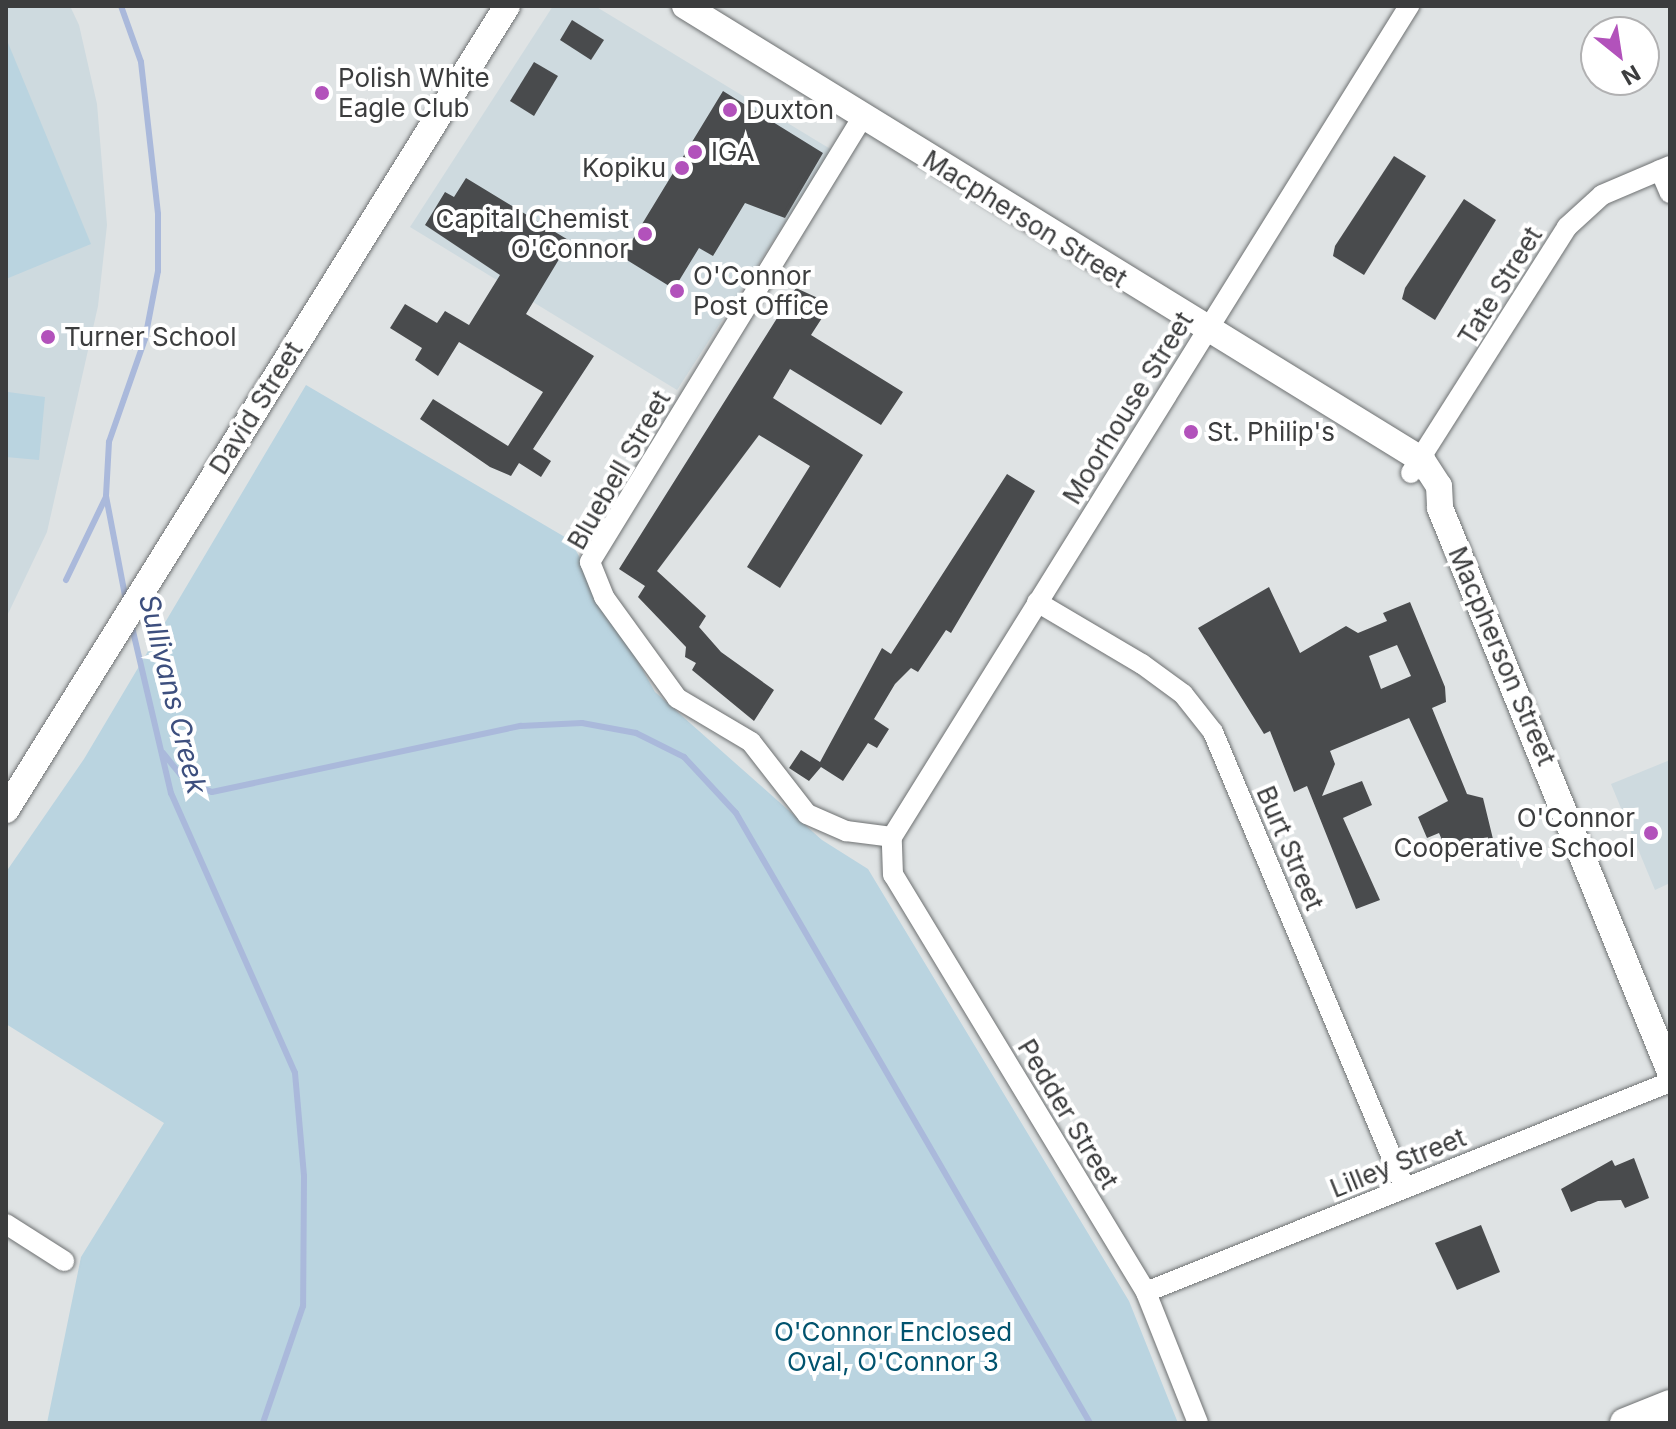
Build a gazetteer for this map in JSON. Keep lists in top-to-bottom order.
{
  "streets": {
    "street": [
      "Macpherson Street",
      "Tate Street",
      "David Street",
      "Moorhouse Street",
      "Bluebell Street",
      "Burt Street",
      "Pedder Street",
      "Lilley Street"
    ]
  },
  "crossings": [
    ["Macpherson Street", "Tate Street"],
    ["Macpherson Street", "Moorhouse Street"],
    ["Macpherson Street", "Bluebell Street"],
    ["Moorhouse Street", "Bluebell Street"],
    ["Moorhouse Street", "Burt Street"],
    ["Moorhouse Street", "Pedder Street"],
    ["Bluebell Street", "Pedder Street"],
    ["Burt Street", "Lilley Street"],
    ["Pedder Street", "Lilley Street"]
  ],
  "water": ["Sullivans Creek"],
  "parks": ["O'Connor Enclosed Oval, O'Connor 3"],
  "places": [
    "Polish White Eagle Club",
    "Duxton",
    "IGA",
    "Kopiku",
    "Capital Chemist O'Connor",
    "O'Connor Post Office",
    "Turner School",
    "St. Philip's",
    "O'Connor Cooperative School"
  ],
  "north": "bottom right"
}
